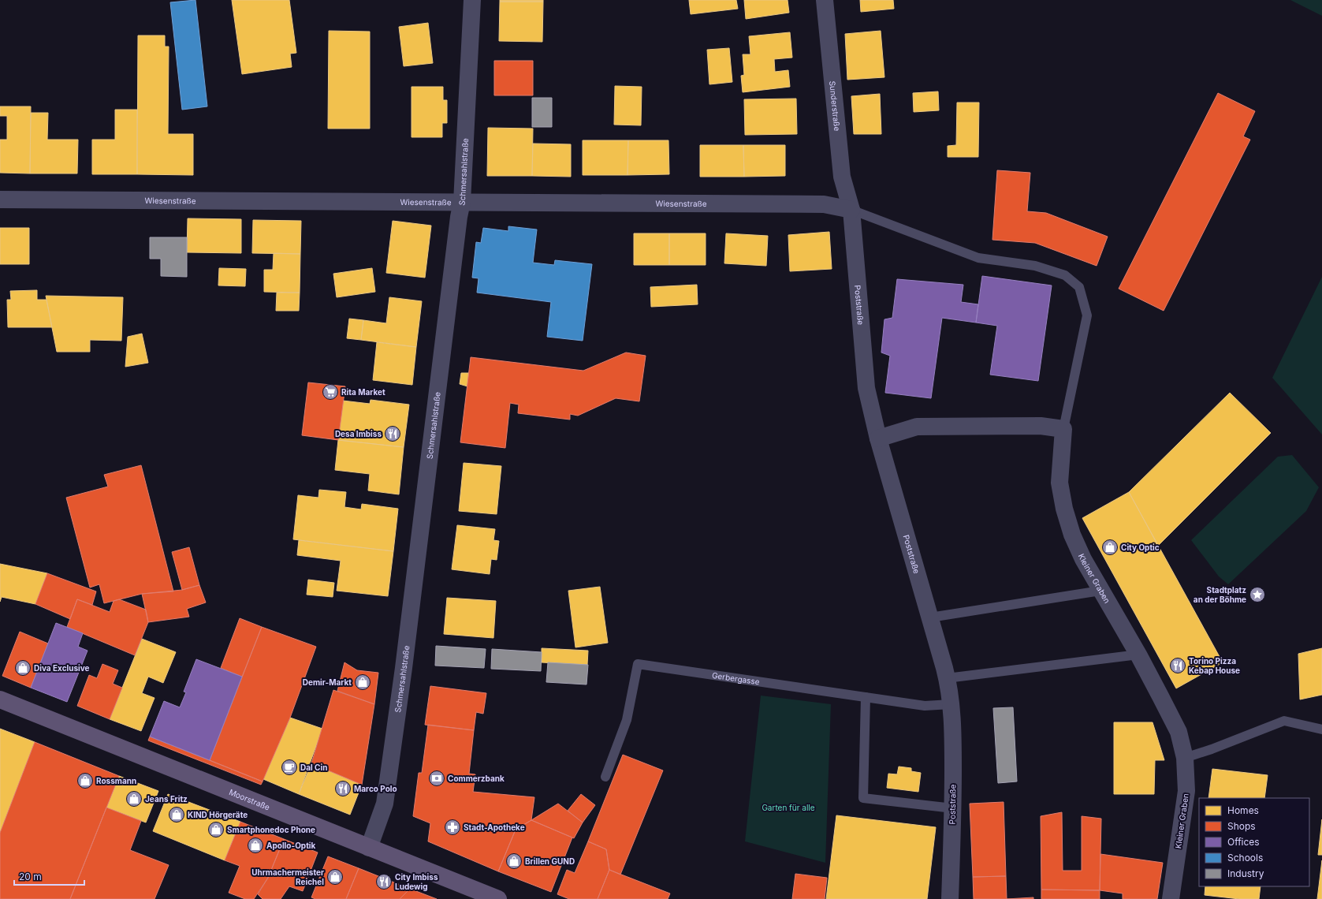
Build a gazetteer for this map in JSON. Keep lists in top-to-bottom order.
{
  "streets": {
    "main road": ["Moorstraße"],
    "street": [
      "Sunderstraße",
      "Schmersahlstraße",
      "Wiesenstraße",
      "Poststraße",
      "Kleiner Graben"
    ],
    "lane": ["Gerbergasse"]
  },
  "crossings": [
    ["Sunderstraße", "Wiesenstraße"],
    ["Sunderstraße", "Poststraße"],
    ["Schmersahlstraße", "Wiesenstraße"],
    ["Schmersahlstraße", "Moorstraße"],
    ["Wiesenstraße", "Poststraße"],
    ["Poststraße", "Gerbergasse"]
  ],
  "parks": ["Garten für alle"],
  "places": {
    "supermarket": ["Rita Market"],
    "restaurant": [
      "Desa Imbiss",
      "Torino Pizza Kebap House",
      "Marco Polo",
      "City Imbiss Ludewig"
    ],
    "shop": [
      "City Optic",
      "Diva Exclusive",
      "Demir-Markt",
      "Rossmann",
      "Jeans Fritz",
      "KIND Hörgeräte",
      "Smartphonedoc Phone",
      "Apollo-Optik",
      "Brillen GUND",
      "Uhrmachermeister Reichel"
    ],
    "place": ["Stadtplatz an der Böhme"],
    "cafe": ["Dal Cin"],
    "bank": ["Commerzbank"],
    "pharmacy": ["Stadt-Apotheke"]
  },
  "legend": [
    "Homes",
    "Shops",
    "Offices",
    "Schools",
    "Industry"
  ],
  "scale_bar": "20 m"
}
